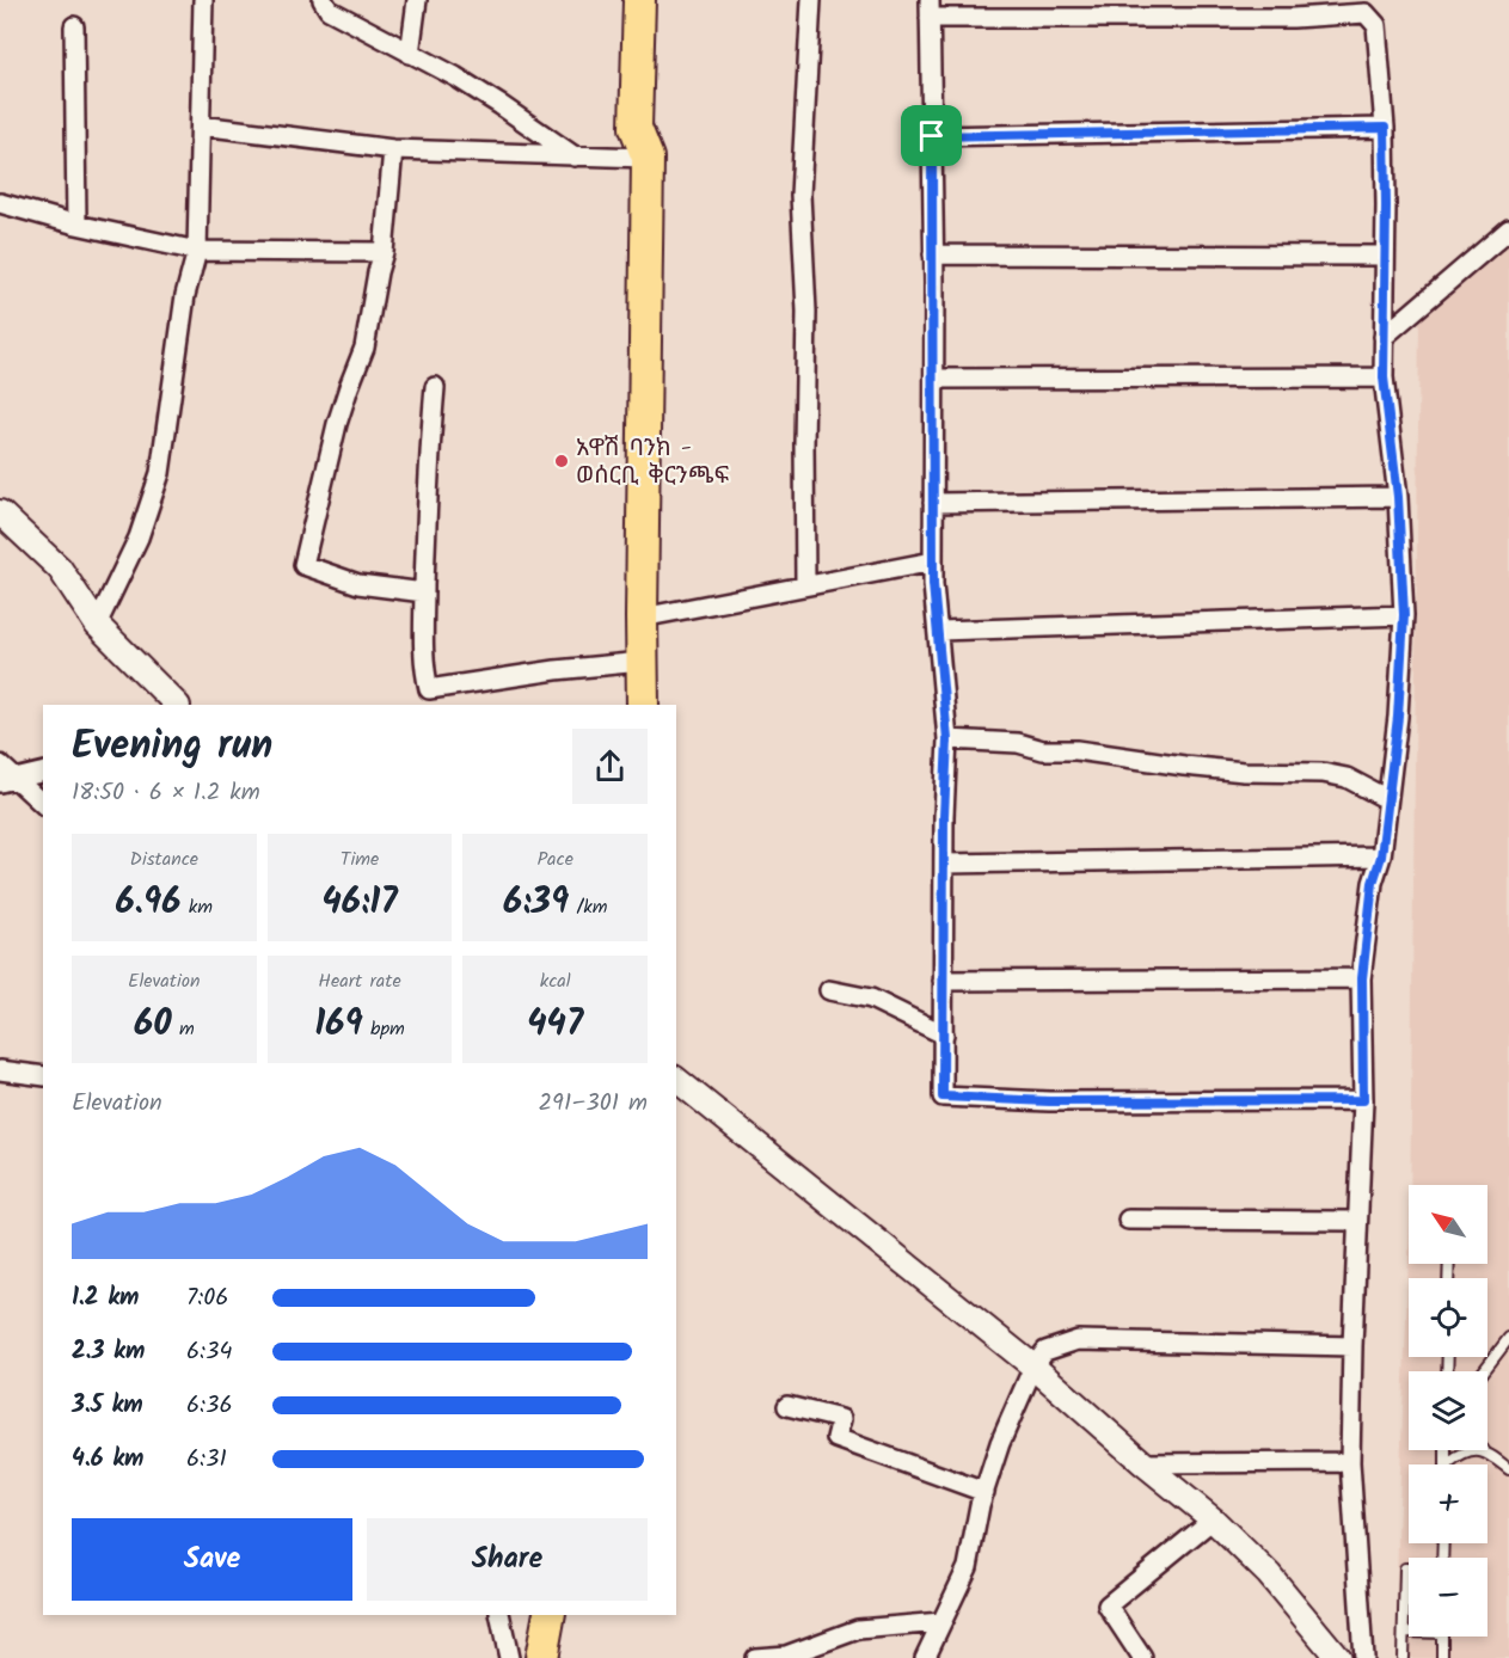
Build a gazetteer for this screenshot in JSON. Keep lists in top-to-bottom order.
{
  "places": ["አዋሽ ባንክ - ወሰርቢ ቅርንጫፍ"],
  "north": "top left",
  "page": {
    "heading": ["Evening run", "18:50 · 6 × 1.2 km"],
    "stats": [
      ["Distance", "6.96 km"],
      ["Time", "46:17"],
      ["Pace", "6:39 /km"],
      ["Elevation", "60 m"],
      ["Heart rate", "169 bpm"],
      ["kcal", "447"]
    ],
    "chart": ["Elevation", "291–301 m"],
    "map_buttons": ["+", "−"],
    "list": [
      {
        "name": "1.2 km",
        "note": "7:06"
      },
      {
        "name": "2.3 km",
        "note": "6:34"
      },
      {
        "name": "3.5 km",
        "note": "6:36"
      },
      {
        "name": "4.6 km",
        "note": "6:31"
      }
    ],
    "buttons": ["Save", "Share"]
  }
}
